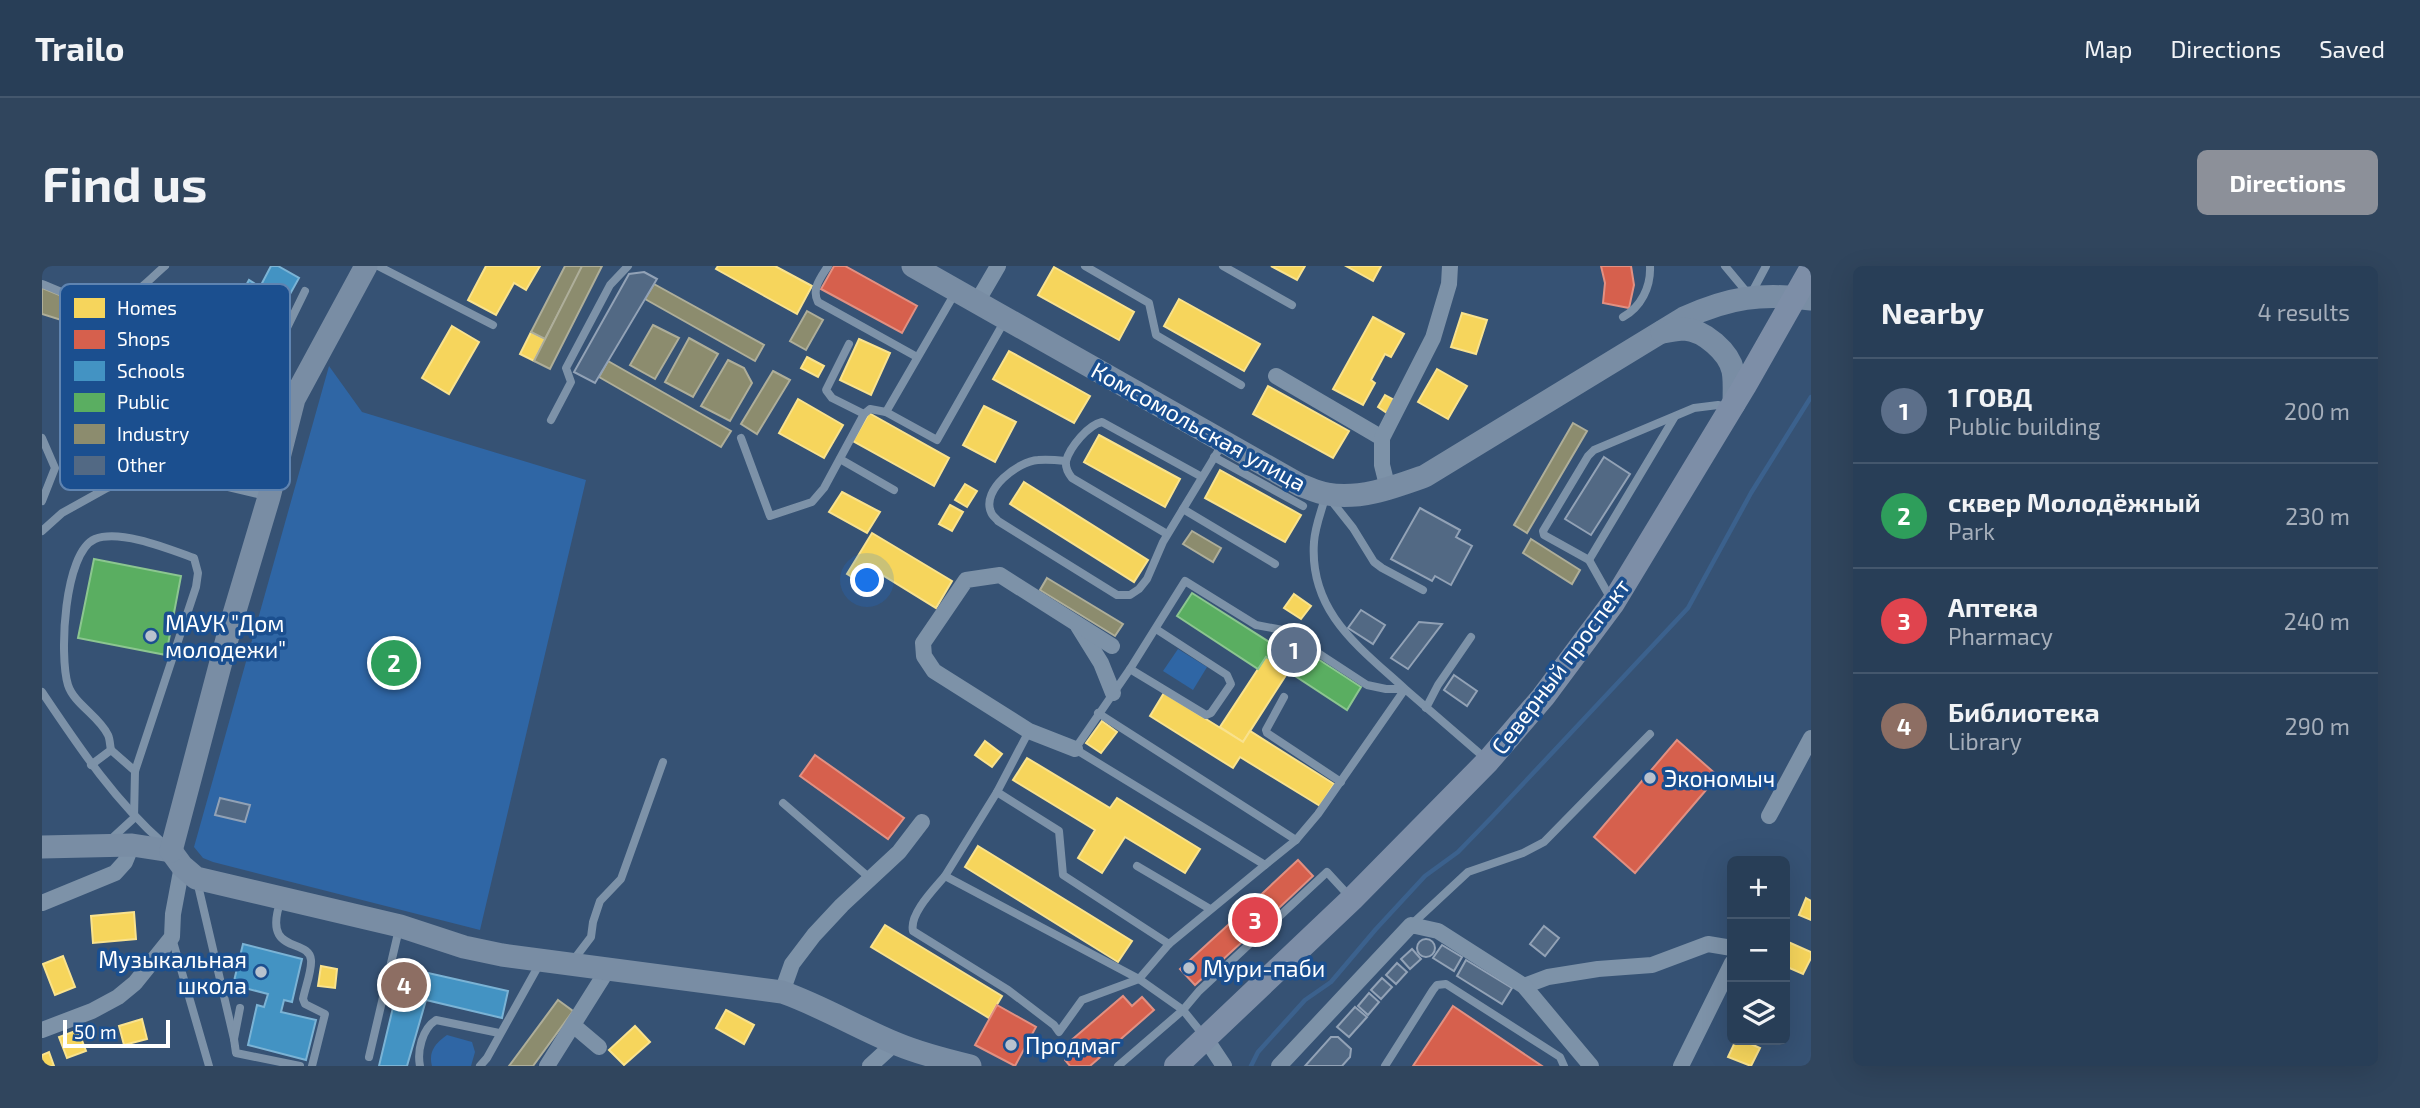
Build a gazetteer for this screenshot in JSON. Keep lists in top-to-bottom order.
{
  "streets": {
    "main road": ["Северный проспект"],
    "street": ["Комсомольская улица"]
  },
  "crossings": [
    ["Комсомольская улица", "Северный проспект"]
  ],
  "places": [
    "МАУК \"Дом молодежи\"",
    "Экономыч",
    "Мури-паби",
    "Музыкальная школа",
    "Продмаг"
  ],
  "legend": [
    "Homes",
    "Shops",
    "Schools",
    "Public",
    "Industry",
    "Other"
  ],
  "scale_bar": "50 m",
  "page": {
    "header": "Trailo",
    "nav": ["Map", "Directions", "Saved"],
    "buttons": "Directions",
    "title": "Find us",
    "heading": ["Nearby", "4 results"],
    "list": [
      {
        "mark": "1",
        "name": "1 ГОВД",
        "note": "Public building",
        "value": "200 m"
      },
      {
        "mark": "2",
        "name": "сквер Молодёжный",
        "note": "Park",
        "value": "230 m"
      },
      {
        "mark": "3",
        "name": "Аптека",
        "note": "Pharmacy",
        "value": "240 m"
      },
      {
        "mark": "4",
        "name": "Библиотека",
        "note": "Library",
        "value": "290 m"
      }
    ],
    "pins": [
      "1",
      "2",
      "3",
      "4"
    ],
    "map_buttons": ["+", "−"],
    "scale": "50 m"
  }
}
